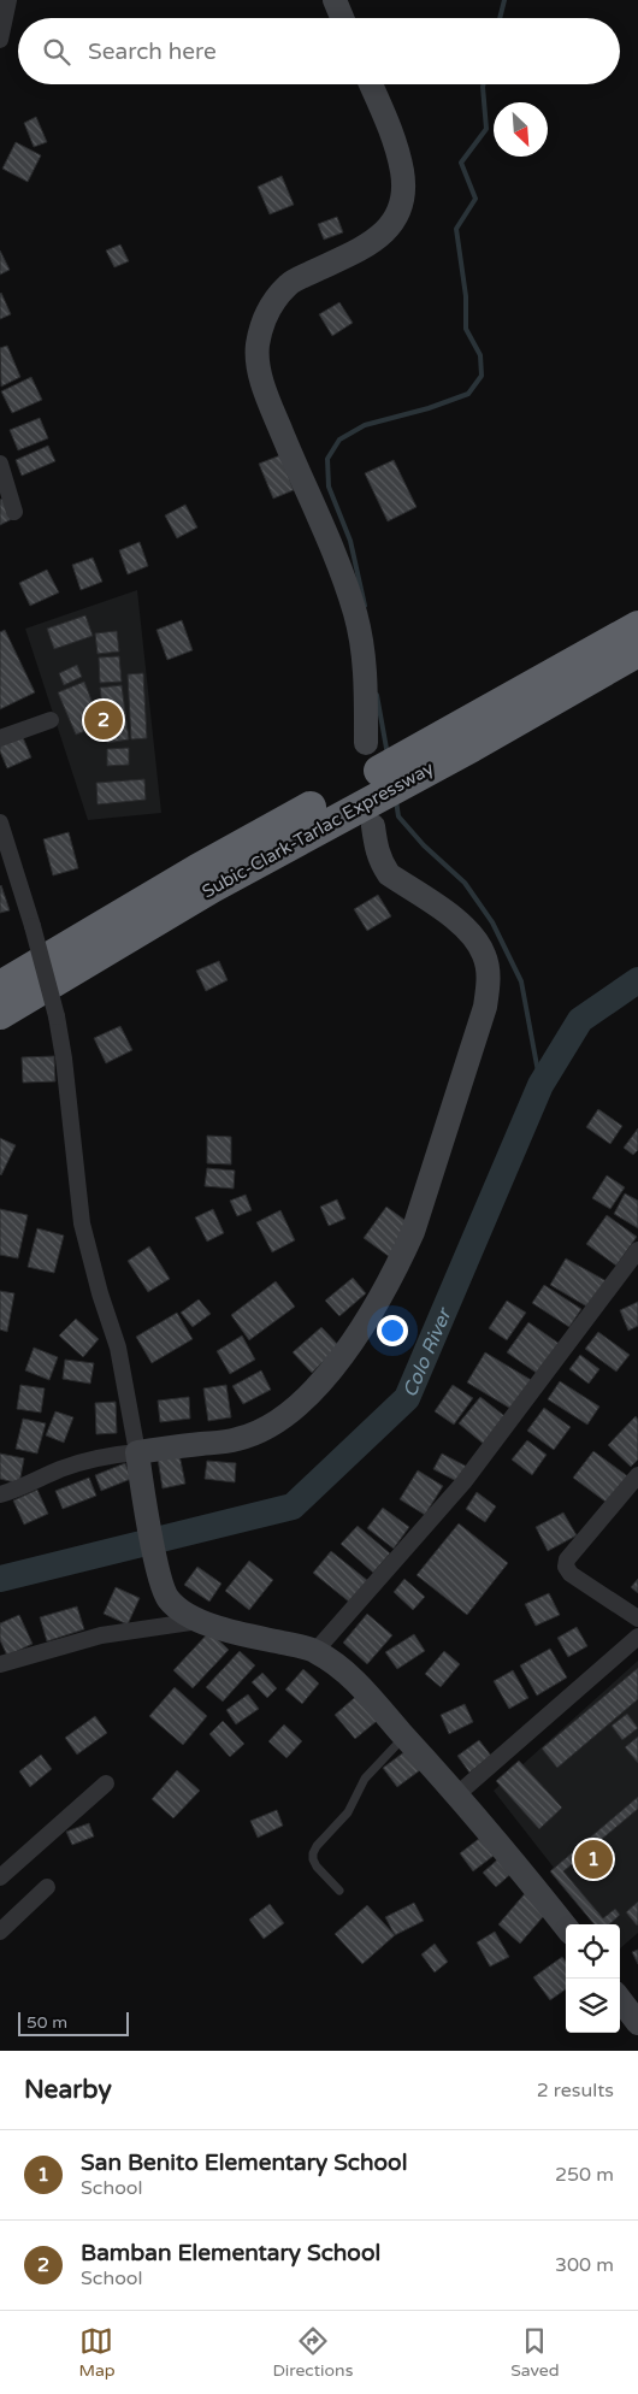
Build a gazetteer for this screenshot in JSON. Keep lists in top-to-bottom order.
{
  "streets": {
    "highway": ["Subic-Clark-Tarlac Expressway"]
  },
  "water": ["Colo River"],
  "scale_bar": "50 m",
  "north": "bottom right",
  "page": {
    "search": "Search here",
    "pins": ["2", "1"],
    "scale": "50 m",
    "heading": ["Nearby", "2 results"],
    "list": [
      {
        "mark": "1",
        "name": "San Benito Elementary School",
        "note": "School",
        "value": "250 m"
      },
      {
        "mark": "2",
        "name": "Bamban Elementary School",
        "note": "School",
        "value": "300 m"
      }
    ],
    "nav": ["Map", "Directions", "Saved"]
  }
}
